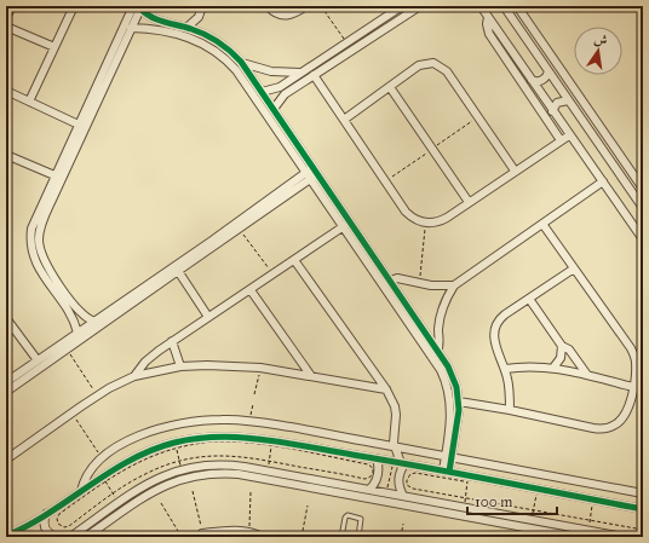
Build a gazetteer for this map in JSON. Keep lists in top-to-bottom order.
{
  "scale_bar": "100 m",
  "north": "top"
}
